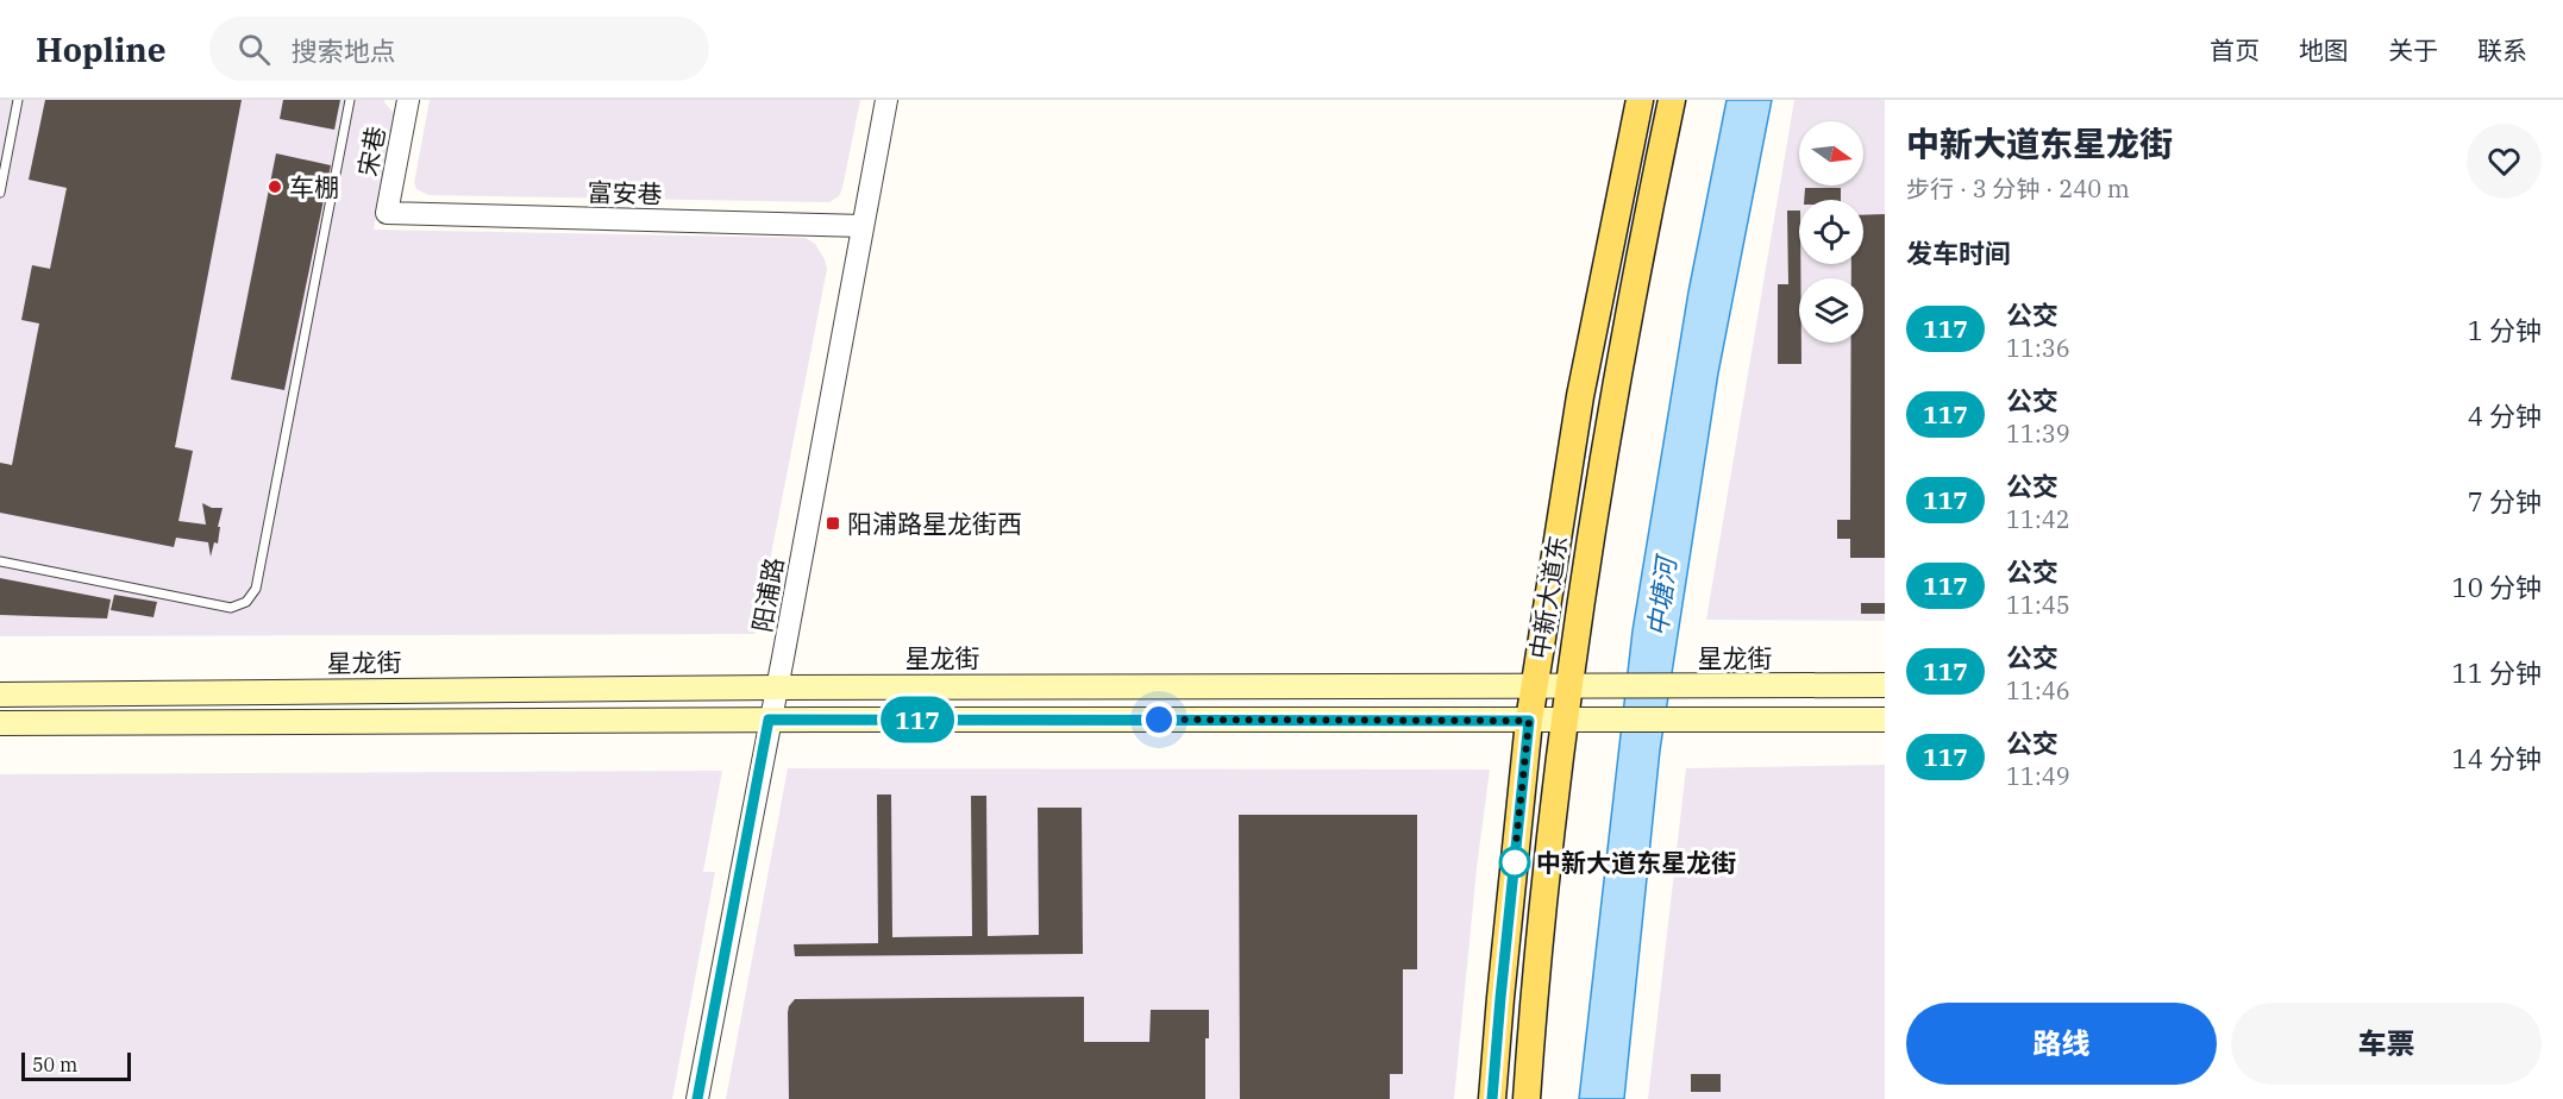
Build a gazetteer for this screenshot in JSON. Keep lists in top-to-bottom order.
{
  "streets": {
    "main road": ["中新大道东", "星龙街"],
    "street": ["宋巷", "富安巷", "阳浦路"]
  },
  "crossings": [
    ["宋巷", "富安巷"],
    ["富安巷", "阳浦路"],
    ["阳浦路", "星龙街"],
    ["中新大道东", "星龙街"]
  ],
  "water": ["中塘河"],
  "places": {
    "other": ["车棚", "中新大道东星龙街"],
    "transit": ["阳浦路星龙街西"]
  },
  "lines": ["bus line 117"],
  "scale_bar": "50 m",
  "north": "right",
  "page": {
    "header": "Hopline",
    "search": "搜索地点",
    "nav": [
      "首页",
      "地图",
      "关于",
      "联系"
    ],
    "on_map": "117",
    "heading": [
      ["中新大道东星龙街", "步行 · 3 分钟 · 240 m"],
      "发车时间"
    ],
    "list": [
      {
        "mark": "117",
        "name": "公交",
        "note": "11:36",
        "value": "1 分钟"
      },
      {
        "mark": "117",
        "name": "公交",
        "note": "11:39",
        "value": "4 分钟"
      },
      {
        "mark": "117",
        "name": "公交",
        "note": "11:42",
        "value": "7 分钟"
      },
      {
        "mark": "117",
        "name": "公交",
        "note": "11:45",
        "value": "10 分钟"
      },
      {
        "mark": "117",
        "name": "公交",
        "note": "11:46",
        "value": "11 分钟"
      },
      {
        "mark": "117",
        "name": "公交",
        "note": "11:49",
        "value": "14 分钟"
      }
    ],
    "buttons": ["路线", "车票"],
    "scale": "50 m"
  }
}
